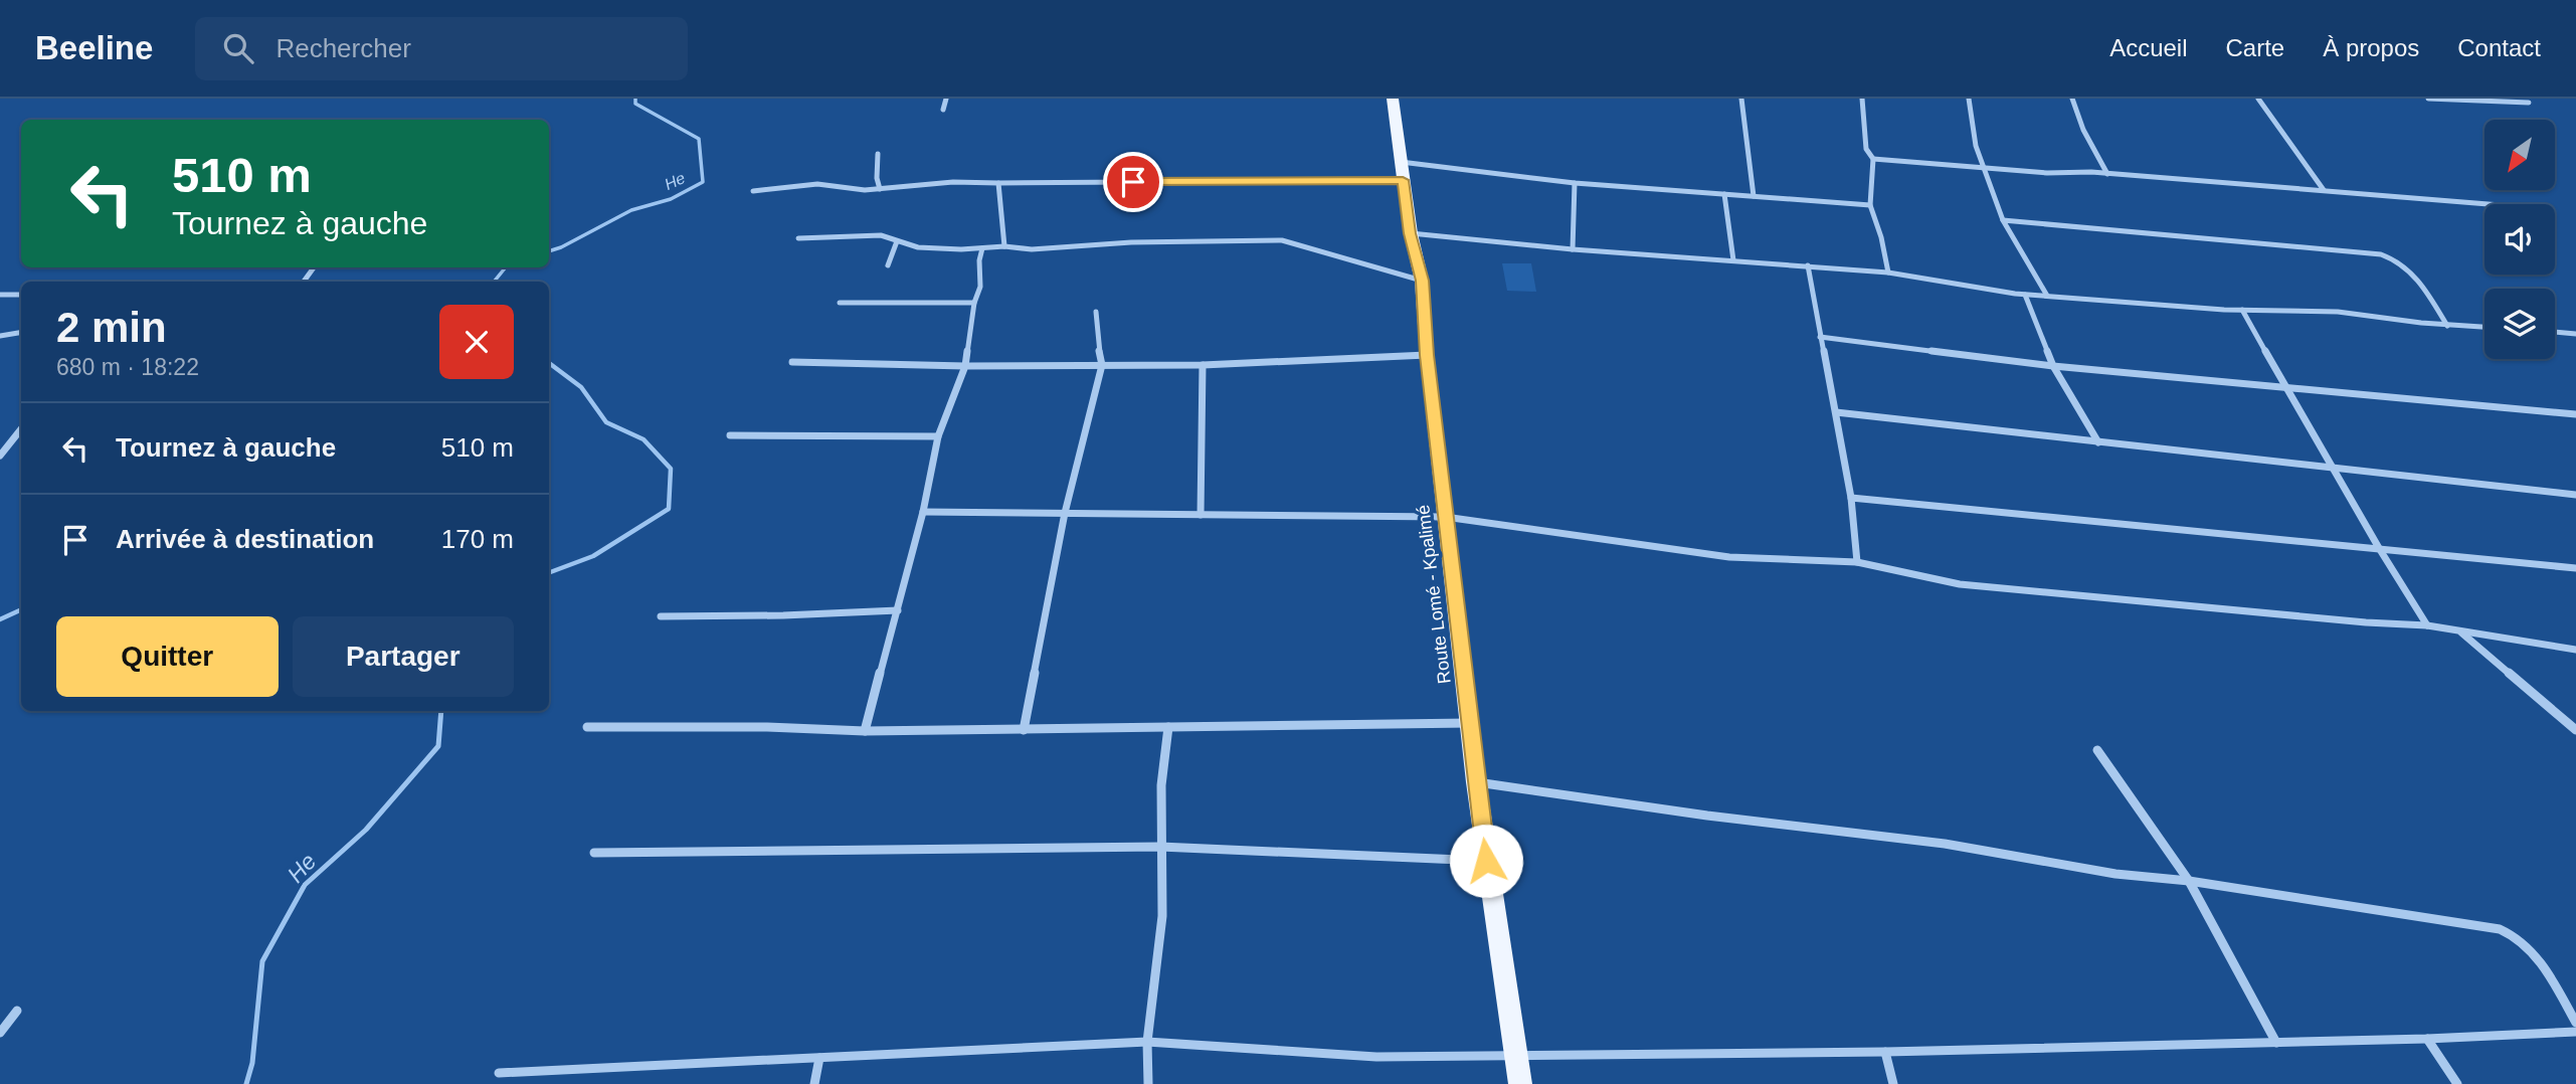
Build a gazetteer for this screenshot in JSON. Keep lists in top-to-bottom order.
{
  "streets": {
    "main road": ["Route Lomé - Kpalimé"]
  },
  "water": ["He"],
  "north": "bottom left",
  "page": {
    "header": "Beeline",
    "search": "Rechercher",
    "nav": [
      "Accueil",
      "Carte",
      "À propos",
      "Contact"
    ],
    "turn": ["510 m", "Tournez à gauche"],
    "heading": ["2 min", "680 m · 18:22"],
    "list": [
      {
        "name": "Tournez à gauche",
        "value": "510 m"
      },
      {
        "name": "Arrivée à destination",
        "value": "170 m"
      }
    ],
    "buttons": ["Quitter", "Partager"]
  }
}
